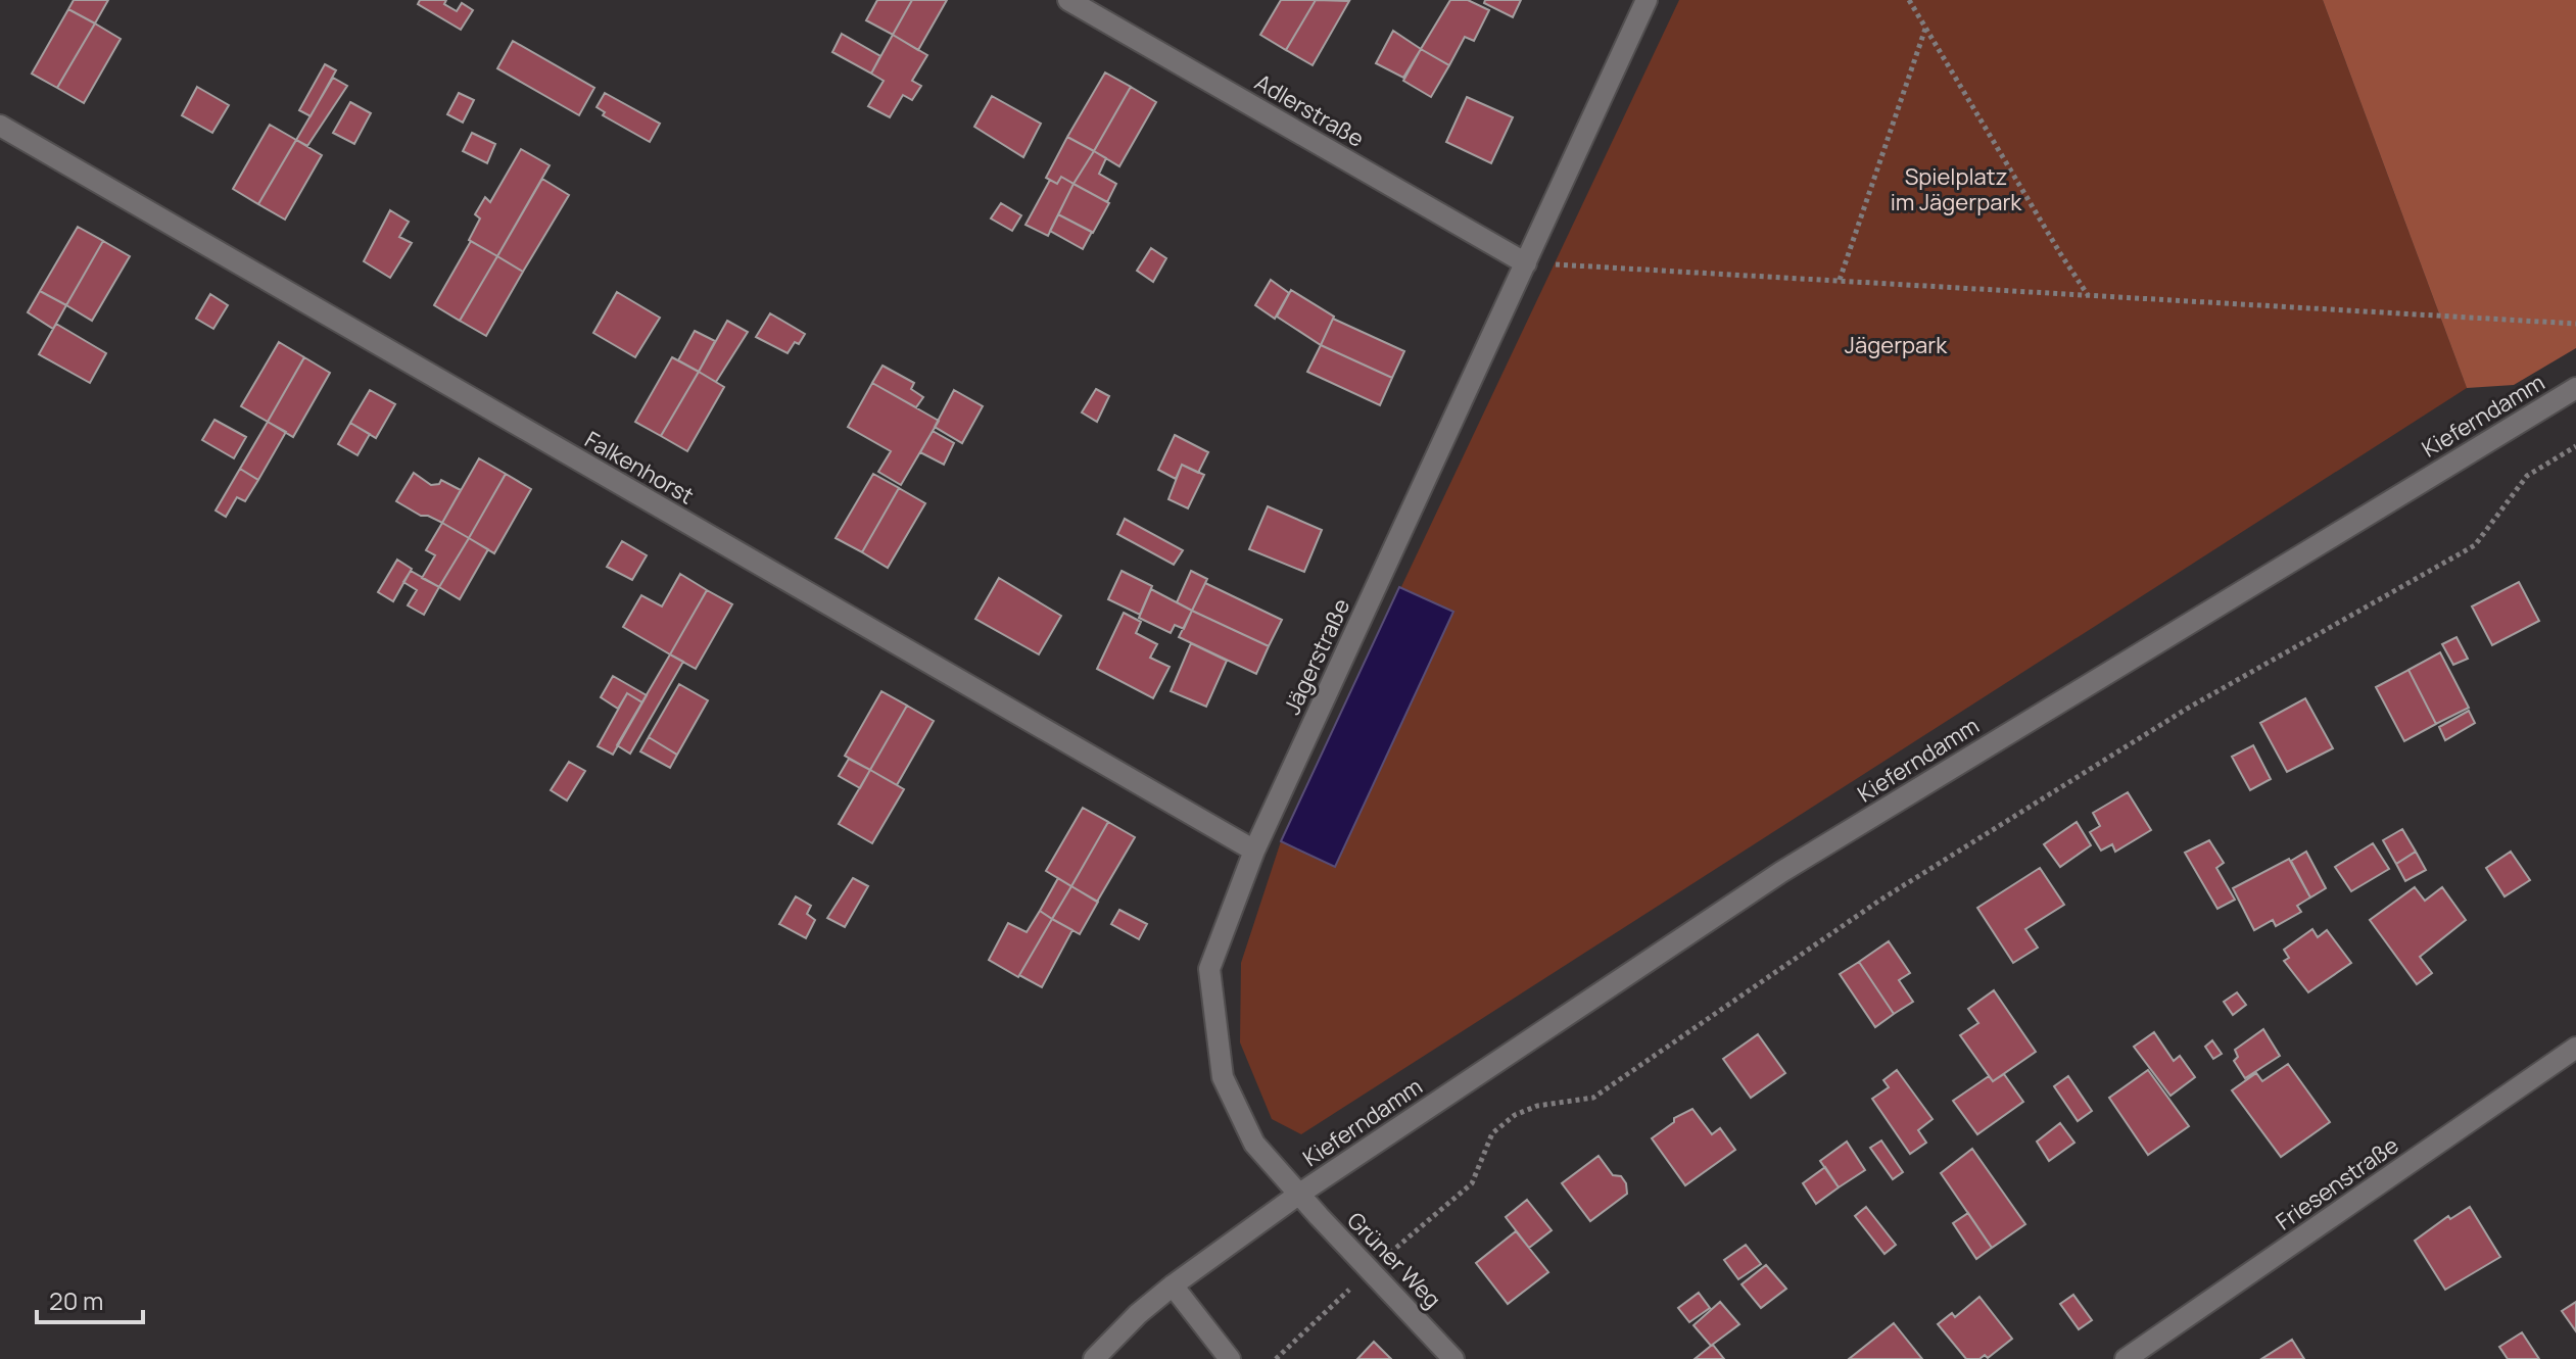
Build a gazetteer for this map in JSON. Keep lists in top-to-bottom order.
{
  "streets": {
    "street": [
      "Adlerstraße",
      "Kieferndamm",
      "Falkenhorst",
      "Jägerstraße",
      "Friesenstraße",
      "Grüner Weg"
    ]
  },
  "crossings": [
    ["Adlerstraße", "Jägerstraße"],
    ["Kieferndamm", "Jägerstraße"],
    ["Kieferndamm", "Grüner Weg"],
    ["Falkenhorst", "Jägerstraße"],
    ["Jägerstraße", "Grüner Weg"]
  ],
  "parks": ["Spielplatz im Jägerpark", "Jägerpark"],
  "scale_bar": "20 m"
}
